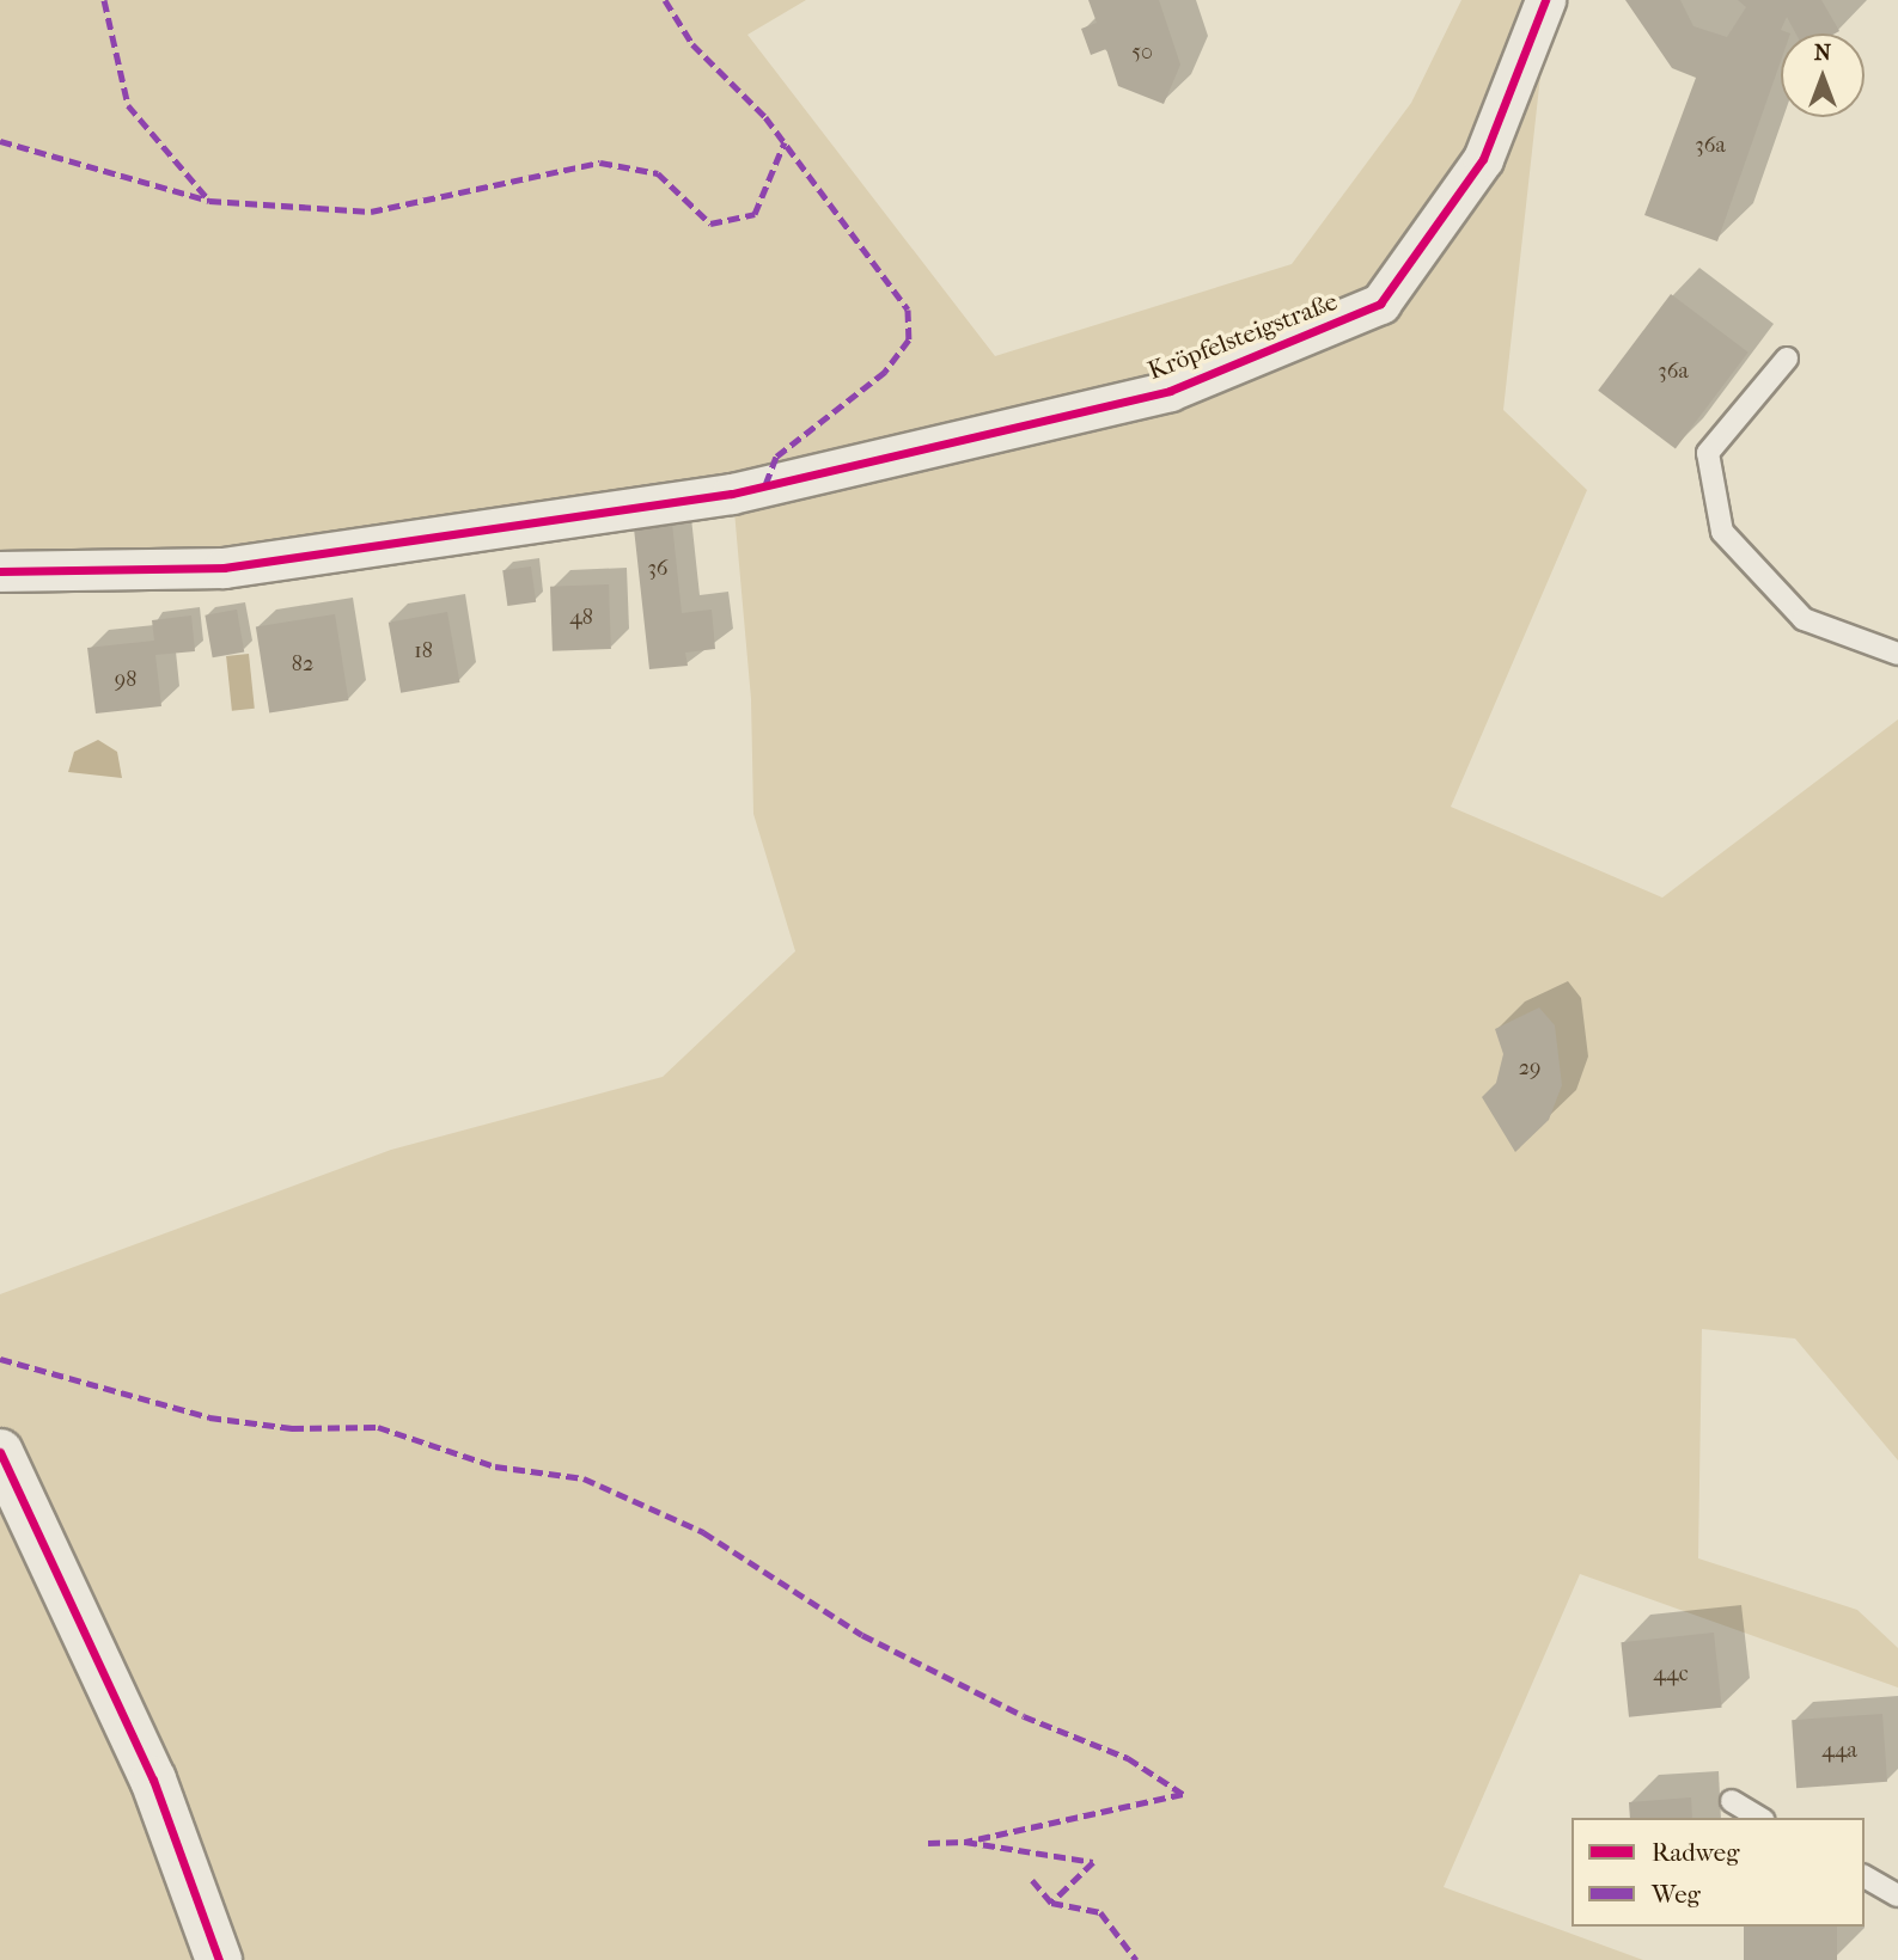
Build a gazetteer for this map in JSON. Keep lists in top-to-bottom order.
{
  "streets": {
    "street": ["Kröpfelsteigstraße"]
  },
  "house_numbers": [
    "50",
    "36a",
    "36a",
    "36",
    "48",
    "18",
    "82",
    "98",
    "29",
    "44c",
    "44a"
  ],
  "legend": ["Radweg", "Weg"],
  "north": "top"
}
